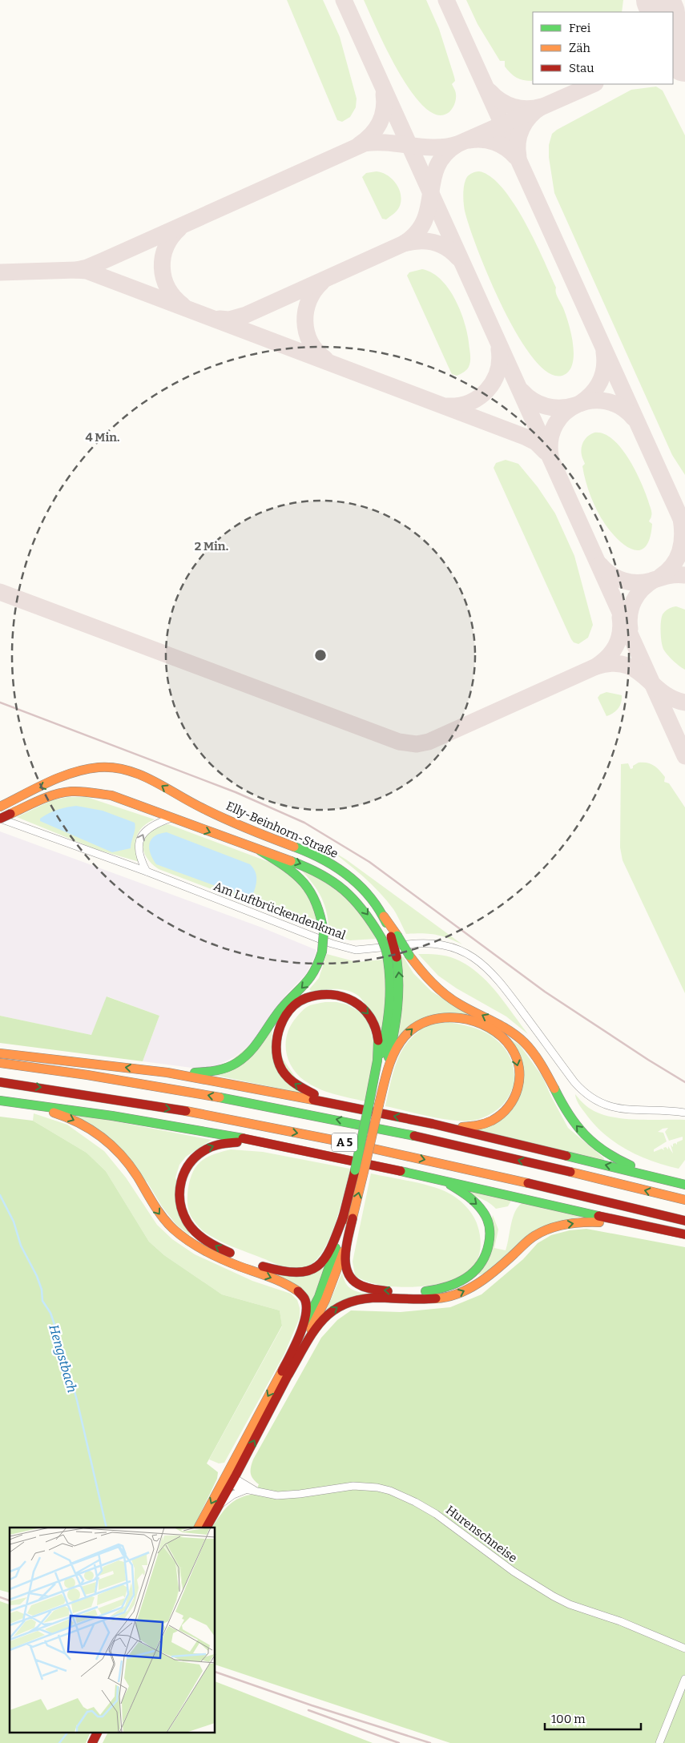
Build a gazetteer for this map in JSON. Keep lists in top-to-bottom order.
{
  "streets": {
    "main road": ["Elly-Beinhorn-Straße", "A 5"],
    "street": ["Am Luftbrückendenkmal", "Hurenschneise"]
  },
  "crossings": [
    ["Elly-Beinhorn-Straße", "Am Luftbrückendenkmal"]
  ],
  "water": ["Hengstbach"],
  "legend": ["Frei", "Zäh", "Stau"],
  "scale_bar": "100 m",
  "rings": ["4 Min.", "2 Min."]
}
